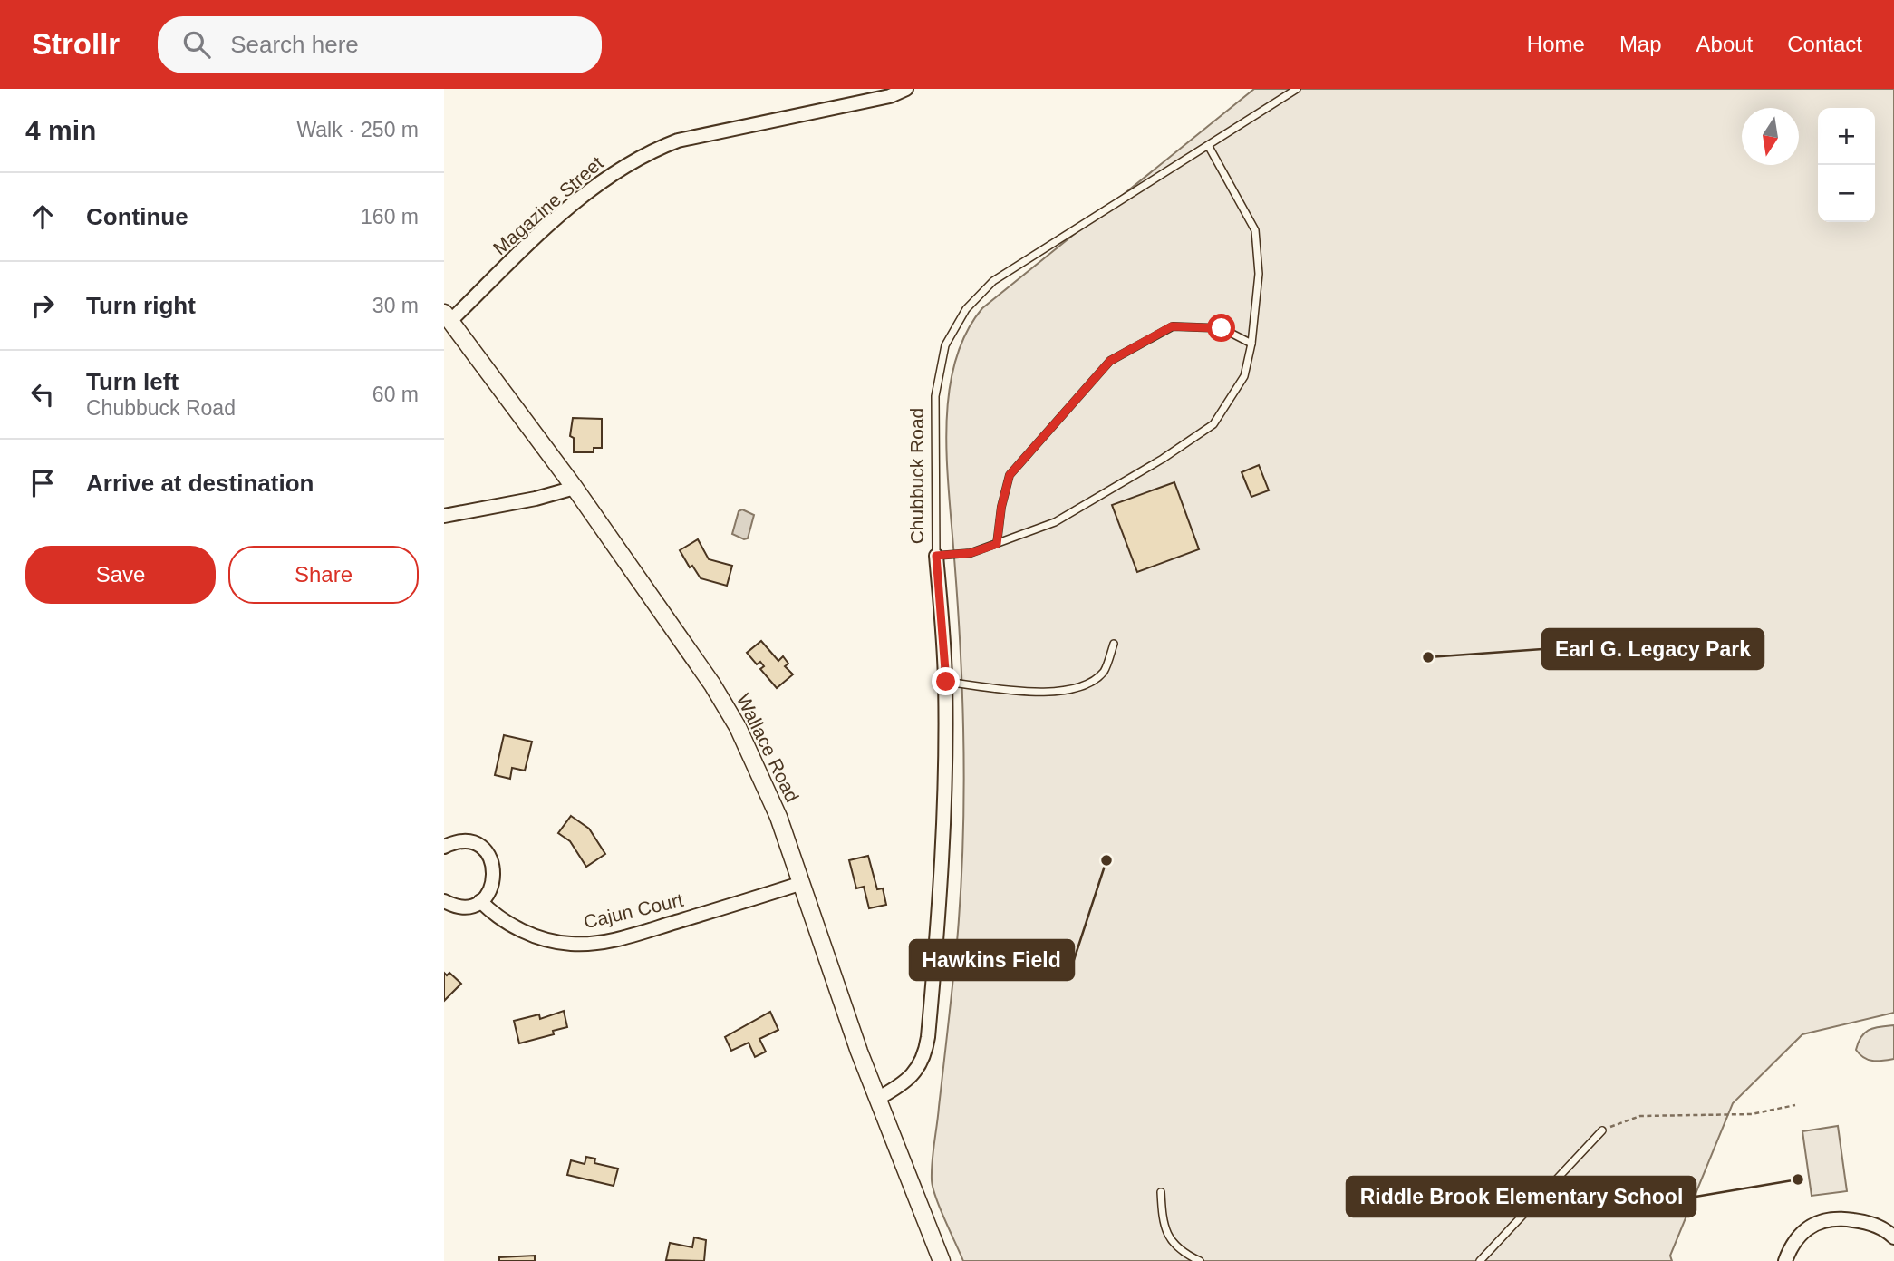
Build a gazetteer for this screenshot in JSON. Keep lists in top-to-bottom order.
{
  "streets": {
    "street": [
      "Magazine Street",
      "Chubbuck Road",
      "Wallace Road",
      "Cajun Court"
    ]
  },
  "crossings": [
    ["Magazine Street", "Wallace Road"],
    ["Chubbuck Road", "Wallace Road"],
    ["Wallace Road", "Cajun Court"]
  ],
  "places": ["Earl G. Legacy Park", "Hawkins Field", "Riddle Brook Elementary School"],
  "north": "bottom",
  "page": {
    "header": "Strollr",
    "search": "Search here",
    "nav": [
      "Home",
      "Map",
      "About",
      "Contact"
    ],
    "heading": ["4 min", "Walk · 250 m"],
    "map_buttons": ["+", "−"],
    "list": [
      ["Continue", "160 m"],
      ["Turn right", "30 m"],
      ["Turn left", "Chubbuck Road", "60 m"],
      "Arrive at destination"
    ],
    "buttons": ["Save", "Share"]
  }
}
